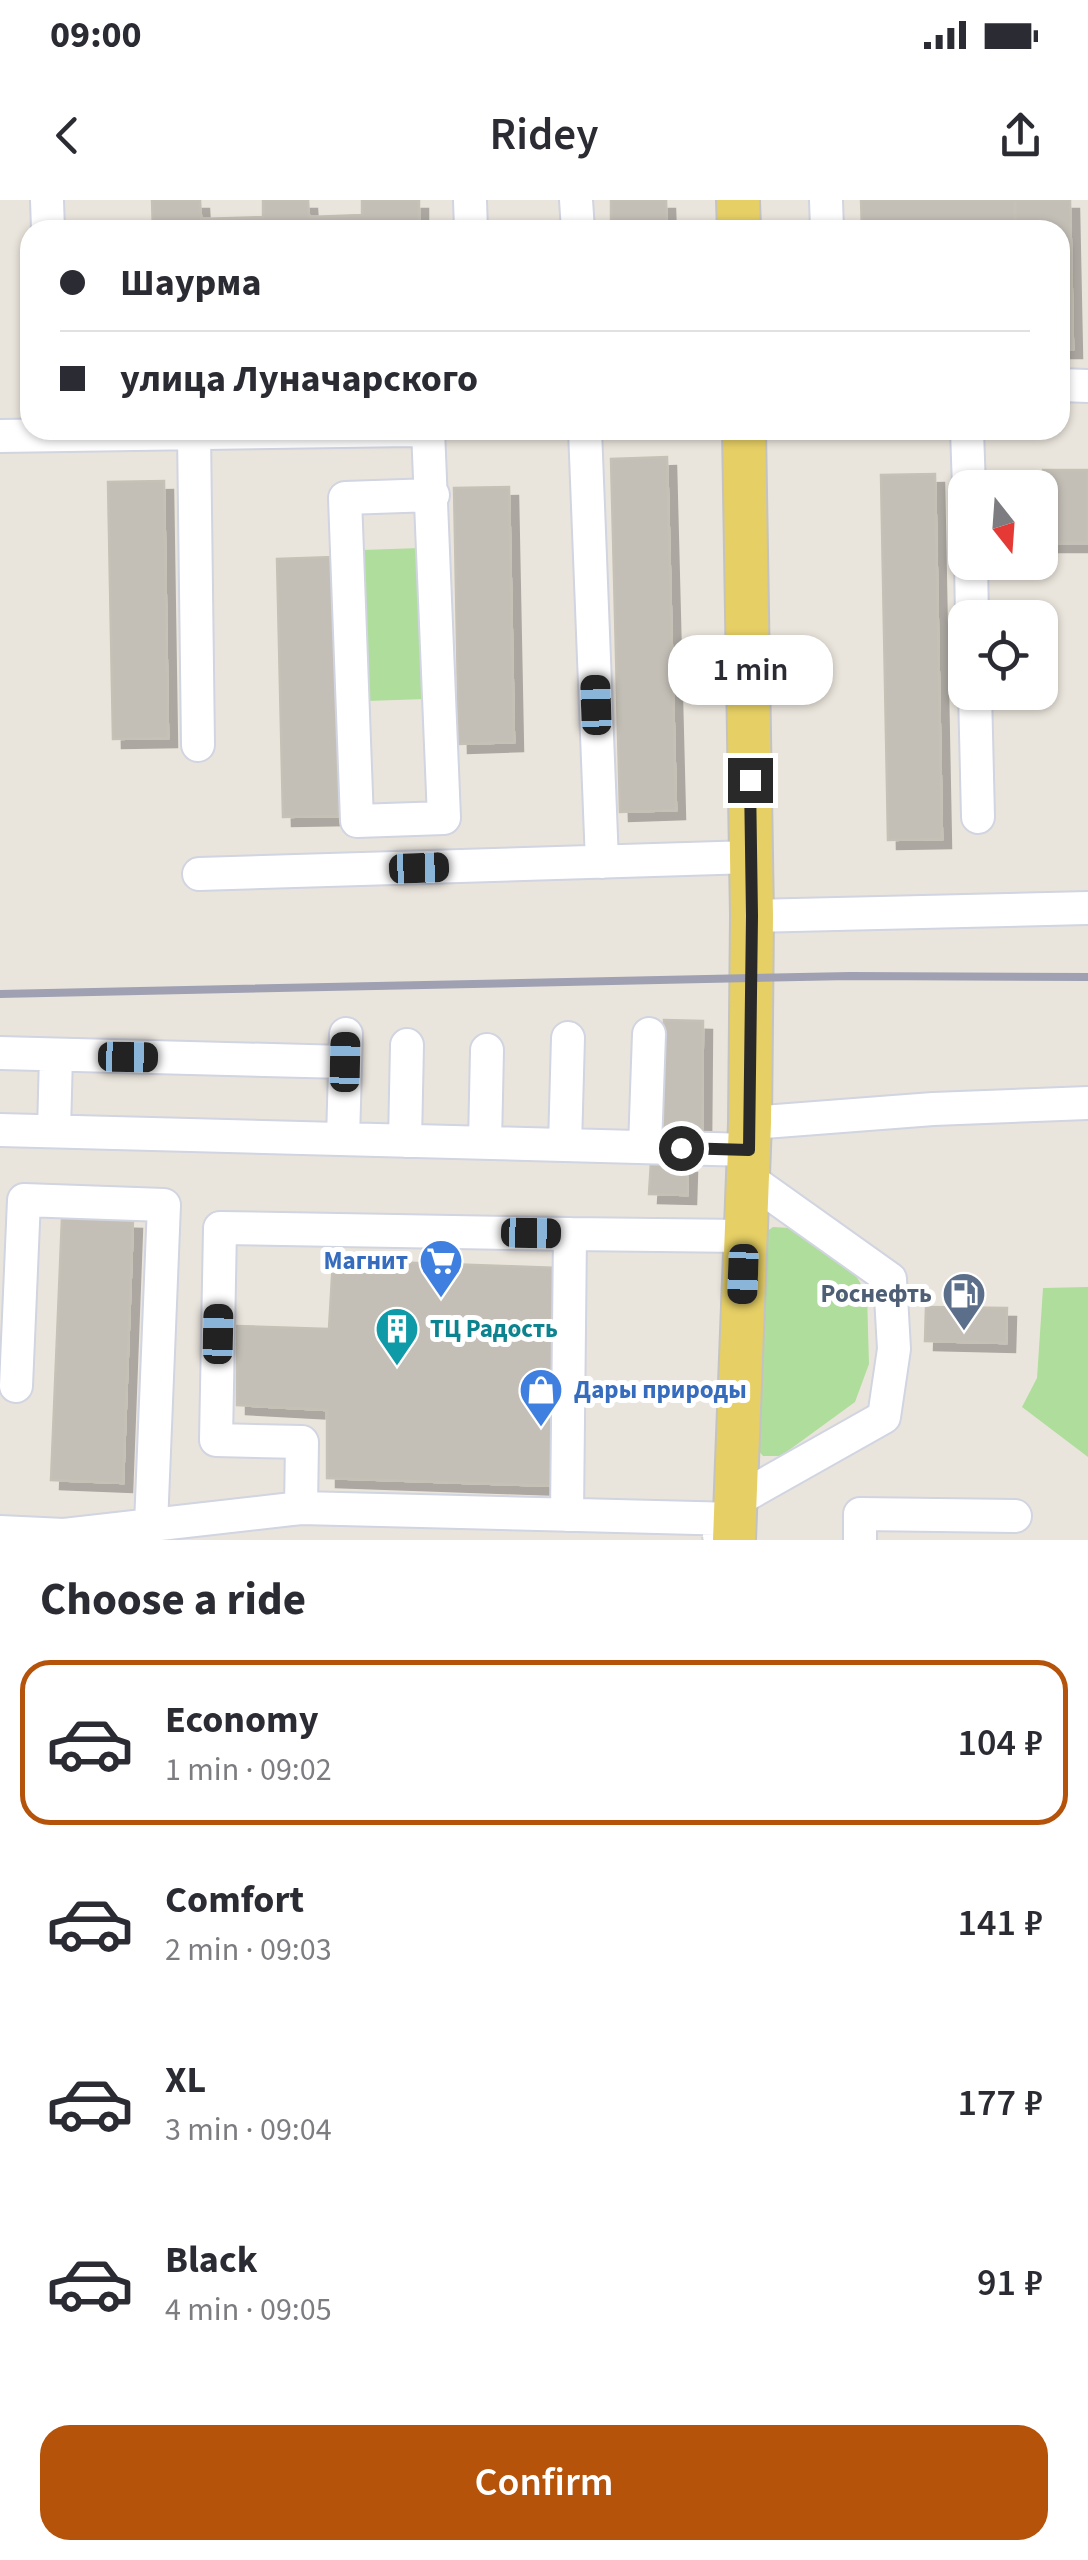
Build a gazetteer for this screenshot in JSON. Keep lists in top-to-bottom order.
{
  "places": {
    "supermarket": ["Магнит"],
    "fuel station": ["Роснефть"],
    "building": ["ТЦ Радость"],
    "shop": ["Дары природы"]
  },
  "north": "bottom",
  "page": {
    "status": "09:00",
    "header": "Ridey",
    "banner": ["Шаурма", "улица Луначарского"],
    "bubble": "1 min",
    "heading": "Choose a ride",
    "list": [
      {
        "name": "Economy",
        "note": "1 min · 09:02",
        "value": "104 ₽"
      },
      {
        "name": "Comfort",
        "note": "2 min · 09:03",
        "value": "141 ₽"
      },
      {
        "name": "XL",
        "note": "3 min · 09:04",
        "value": "177 ₽"
      },
      {
        "name": "Black",
        "note": "4 min · 09:05",
        "value": "91 ₽"
      }
    ],
    "buttons": "Confirm"
  }
}
